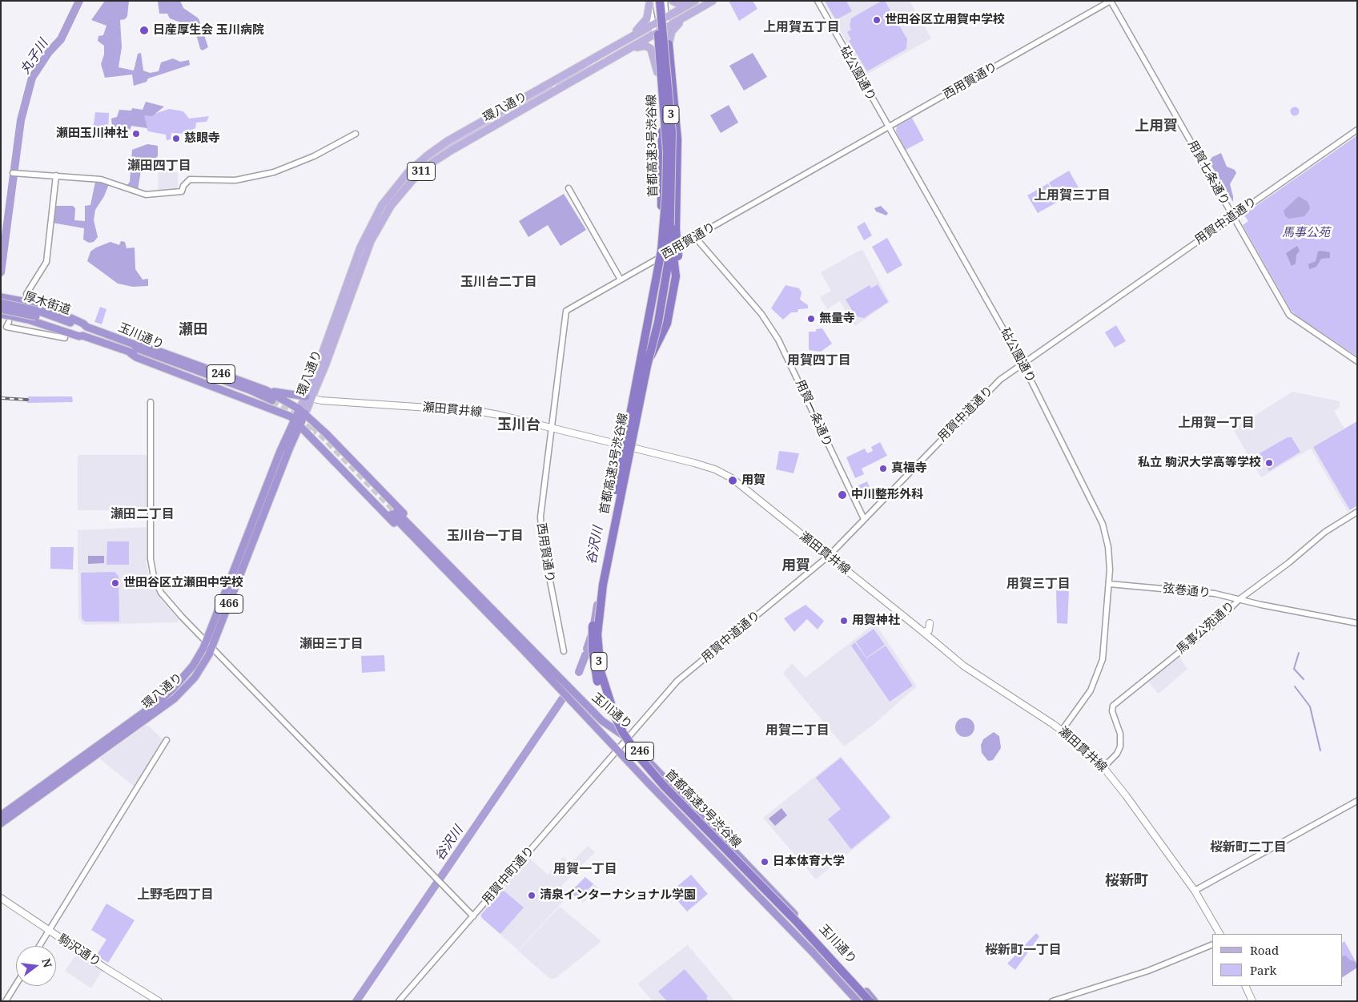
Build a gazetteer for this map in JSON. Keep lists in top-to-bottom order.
{
  "streets": {
    "highway": [
      "環八通り",
      "3",
      "首都高速3号渋谷線",
      "厚木街道",
      "玉川通り",
      "246",
      "466"
    ],
    "main road": ["311", "瀬田貫井線", "駒沢通り"],
    "street": [
      "砧公園通り",
      "西用賀通り",
      "用賀七条通り",
      "用賀中道通り",
      "用賀一条通り",
      "弦巻通り",
      "馬事公苑通り",
      "用賀中町通り"
    ]
  },
  "crossings": [
    ["砧公園通り", "西用賀通り"],
    ["砧公園通り", "用賀中道通り"],
    ["砧公園通り", "瀬田貫井線"],
    ["砧公園通り", "弦巻通り"],
    ["西用賀通り", "用賀七条通り"],
    ["西用賀通り", "瀬田貫井線"],
    ["西用賀通り", "用賀一条通り"],
    ["環八通り", "311"],
    ["環八通り", "246"],
    ["環八通り", "瀬田貫井線"],
    ["首都高速3号渋谷線", "311"],
    ["用賀七条通り", "用賀中道通り"],
    ["用賀中道通り", "玉川通り"],
    ["用賀中道通り", "瀬田貫井線"],
    ["用賀中道通り", "用賀一条通り"],
    ["用賀中道通り", "用賀中町通り"],
    ["厚木街道", "玉川通り"],
    ["玉川通り", "246"],
    ["玉川通り", "用賀中町通り"],
    ["瀬田貫井線", "馬事公苑通り"],
    ["弦巻通り", "馬事公苑通り"]
  ],
  "districts": [
    "上用賀五丁目",
    "上用賀",
    "瀬田四丁目",
    "上用賀三丁目",
    "玉川台二丁目",
    "瀬田",
    "用賀四丁目",
    "上用賀一丁目",
    "玉川台",
    "瀬田二丁目",
    "玉川台一丁目",
    "用賀",
    "用賀三丁目",
    "瀬田三丁目",
    "用賀二丁目",
    "桜新町二丁目",
    "用賀一丁目",
    "桜新町",
    "上野毛四丁目",
    "桜新町一丁目"
  ],
  "water": ["丸子川", "谷沢川"],
  "parks": ["馬事公苑"],
  "places": [
    "世田谷区立用賀中学校",
    "日産厚生会 玉川病院",
    "瀬田玉川神社",
    "慈眼寺",
    "無量寺",
    "私立 駒沢大学高等学校",
    "真福寺",
    "用賀",
    "中川整形外科",
    "世田谷区立瀬田中学校",
    "用賀神社",
    "日本体育大学",
    "清泉インターナショナル学園"
  ],
  "legend": ["Road", "Park"],
  "north": "right"
}
